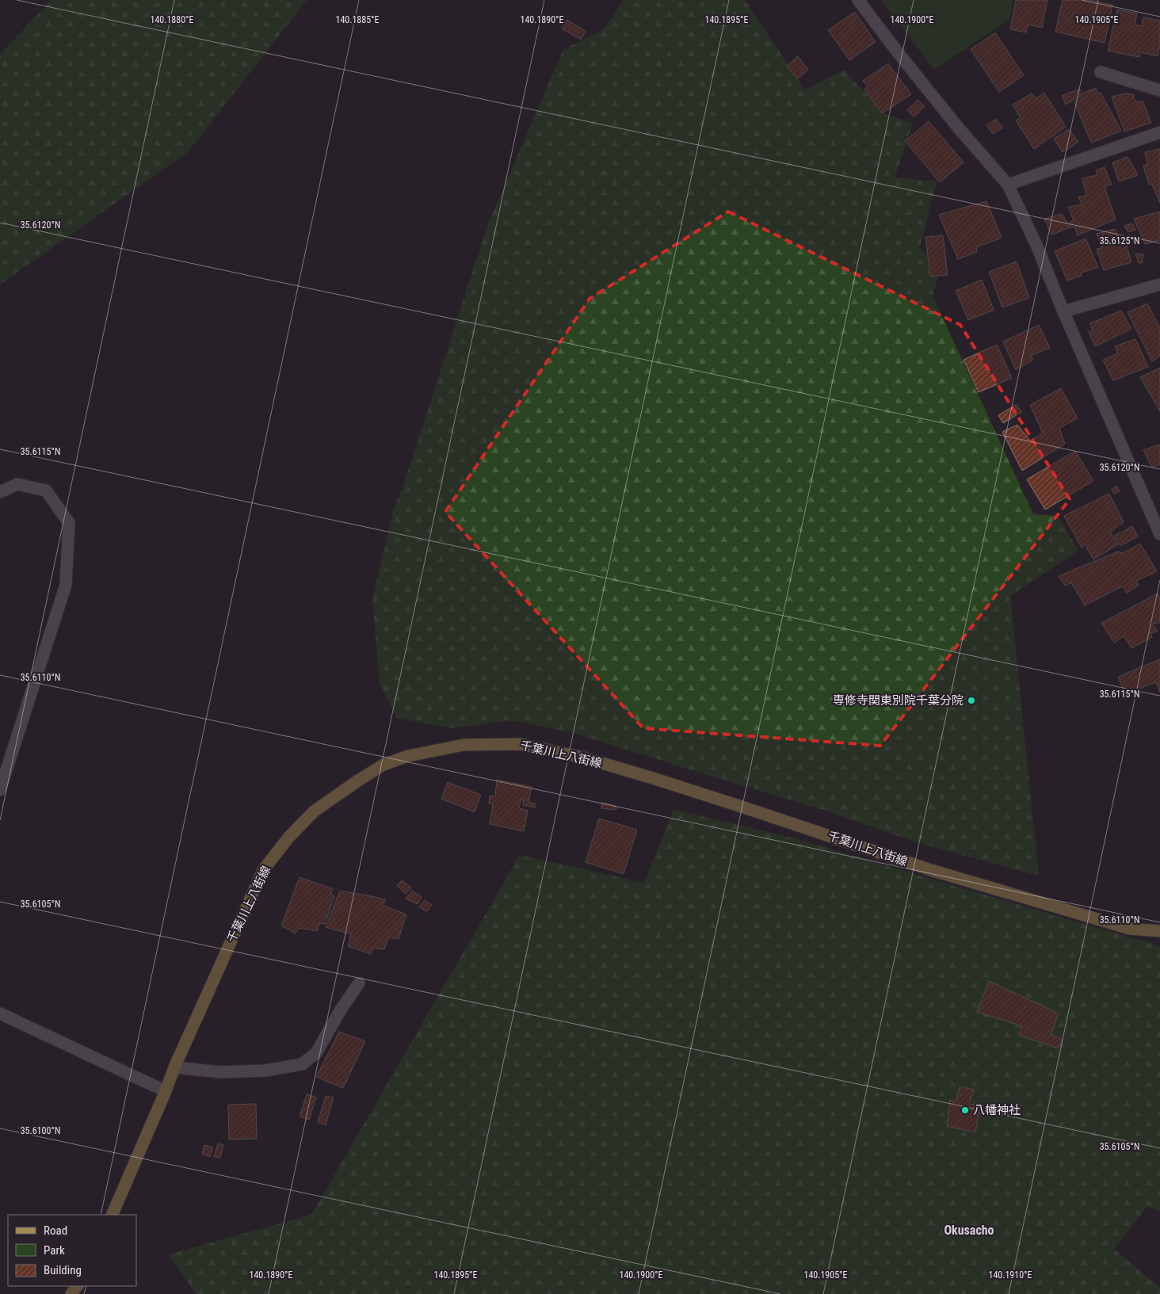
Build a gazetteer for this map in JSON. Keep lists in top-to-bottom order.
{
  "streets": {
    "main road": ["千葉川上八街線"]
  },
  "districts": ["Okusacho"],
  "places": ["専修寺関東別院千葉分院", "八幡神社"],
  "legend": ["Road", "Park", "Building"],
  "coordinates": [
    "140.1880°E",
    "140.1885°E",
    "140.1890°E",
    "140.1895°E",
    "140.1900°E",
    "140.1905°E",
    "35.6120°N",
    "35.6125°N",
    "35.6115°N",
    "35.6110°N",
    "35.6105°N",
    "35.6100°N",
    "140.1910°E"
  ]
}
